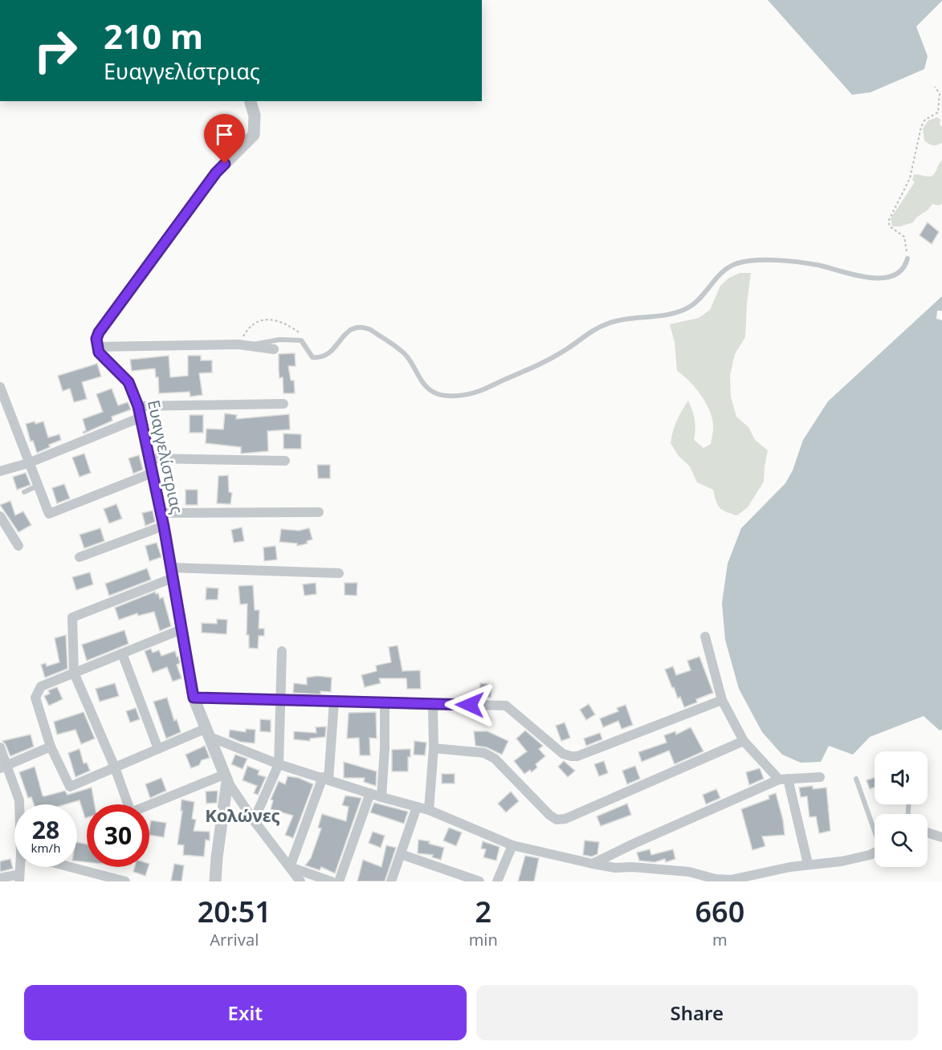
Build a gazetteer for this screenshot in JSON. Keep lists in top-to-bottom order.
{
  "streets": {
    "street": ["Ευαγγελίστριας"]
  },
  "districts": ["Κολώνες"],
  "page": {
    "turn": ["210 m", "Ευαγγελίστριας"],
    "speed": "28 km/h",
    "limit": "30",
    "eta": [
      "20:51",
      "Arrival",
      "2",
      "min",
      "660",
      "m"
    ],
    "buttons": ["Exit", "Share"]
  }
}
